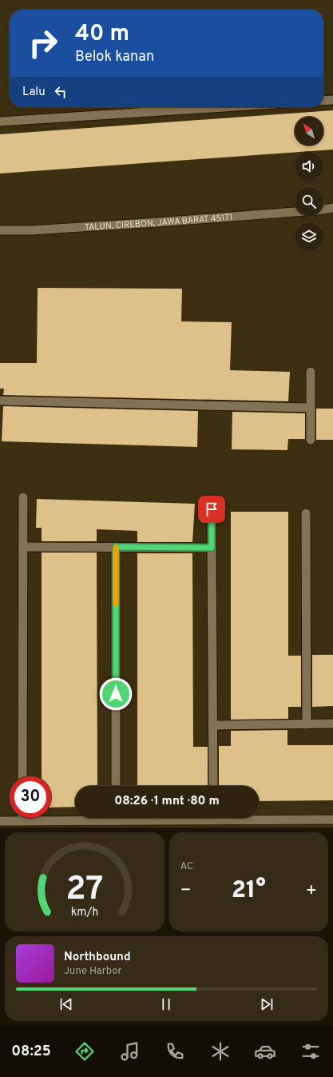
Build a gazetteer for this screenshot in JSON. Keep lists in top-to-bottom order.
{
  "streets": {
    "street": ["TALUN, CIREBON, JAWA BARAT 45171"]
  },
  "north": "top left",
  "page": {
    "turn": ["40 m", "Belok kanan"],
    "then": "Lalu",
    "limit": "30",
    "trip": "08:26 · 1 mnt · 80 m",
    "tile": "AC",
    "heat": ["−", "21°", "+"],
    "song": ["Northbound", "June Harbor"],
    "tabs": "08:25",
    "gauge": ["27", "km/h"]
  }
}
